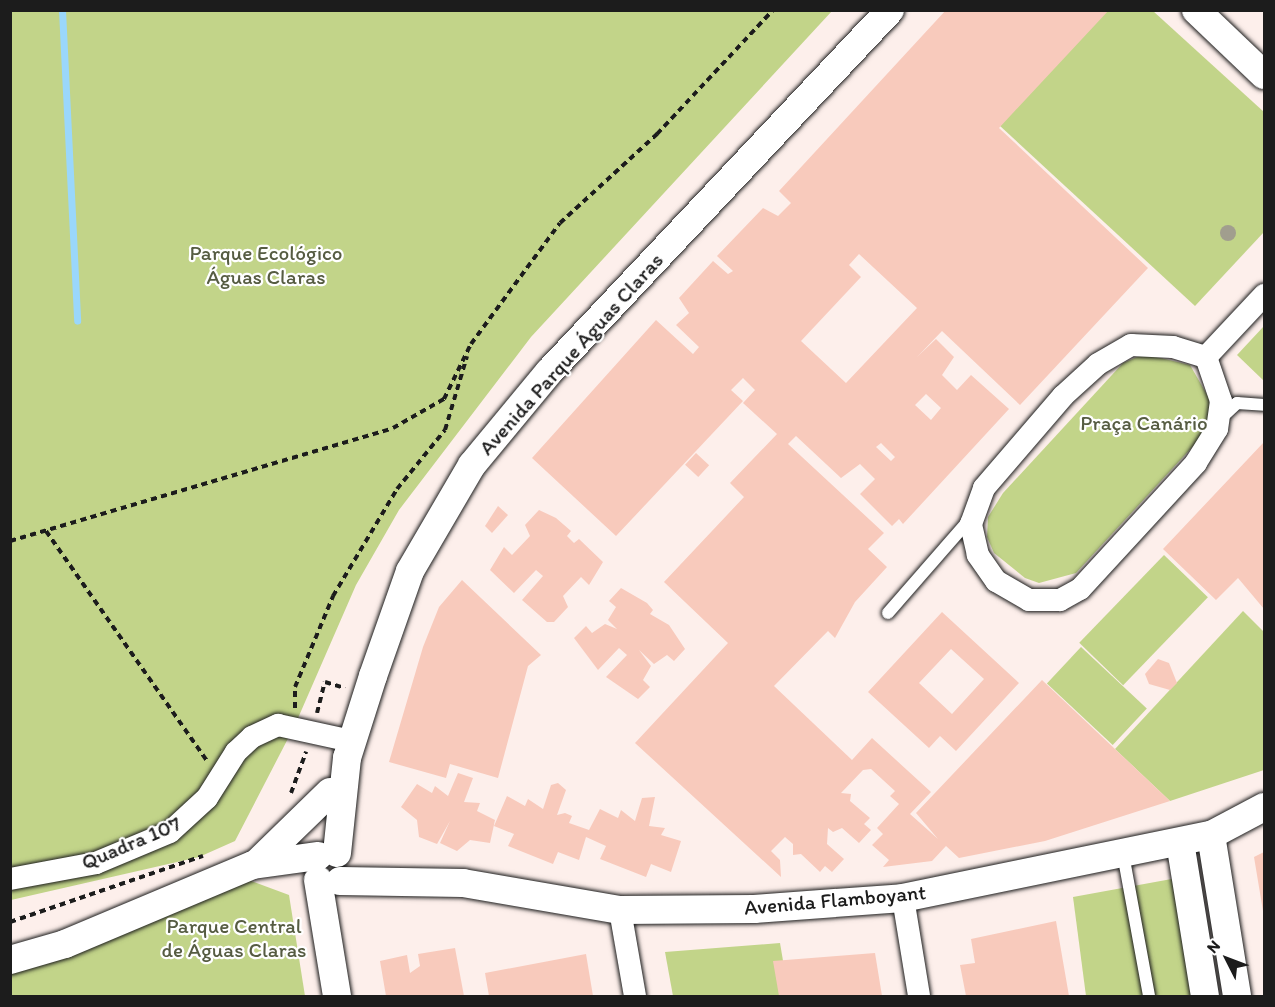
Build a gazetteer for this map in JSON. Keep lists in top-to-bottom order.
{
  "streets": {
    "street": ["Avenida Parque Águas Claras", "Quadra 107", "Avenida Flamboyant"]
  },
  "crossings": [
    ["Avenida Parque Águas Claras", "Avenida Flamboyant"]
  ],
  "parks": ["Parque Ecológico Águas Claras", "Praça Canário", "Parque Central de Águas Claras"],
  "north": "top left"
}
